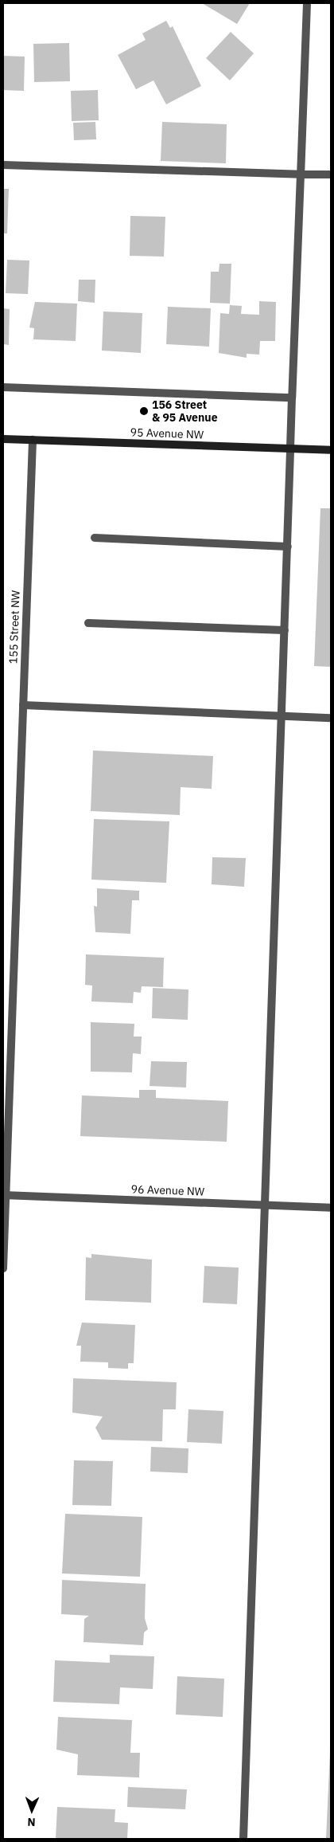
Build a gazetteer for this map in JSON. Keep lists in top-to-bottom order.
{
  "streets": {
    "main road": ["95 Avenue NW"],
    "street": ["155 Street NW", "96 Avenue NW"]
  },
  "crossings": [
    ["95 Avenue NW", "155 Street NW"],
    ["155 Street NW", "96 Avenue NW"]
  ],
  "places": ["156 Street & 95 Avenue"],
  "north": "bottom"
}
